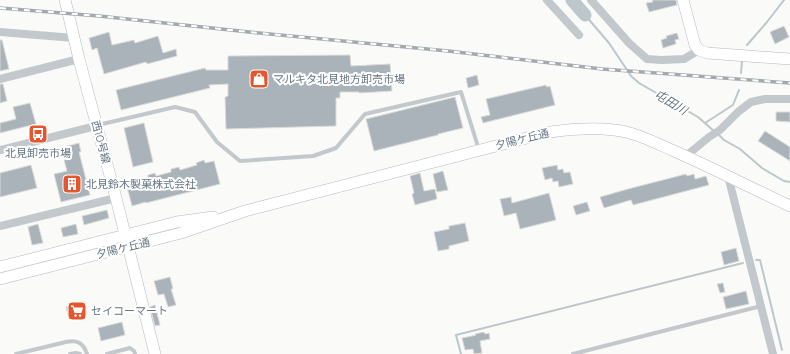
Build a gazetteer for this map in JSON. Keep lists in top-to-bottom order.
{
  "streets": {
    "street": ["夕陽ケ丘通", "西10号線"]
  },
  "crossings": [
    ["夕陽ケ丘通", "西10号線"]
  ],
  "water": ["屯田川"],
  "places": {
    "shop": ["マルキタ北見地方卸売市場"],
    "bus stop": ["北見卸売市場"],
    "building": ["北見鈴木製菓株式会社"],
    "supermarket": ["セイコーマート"]
  }
}
